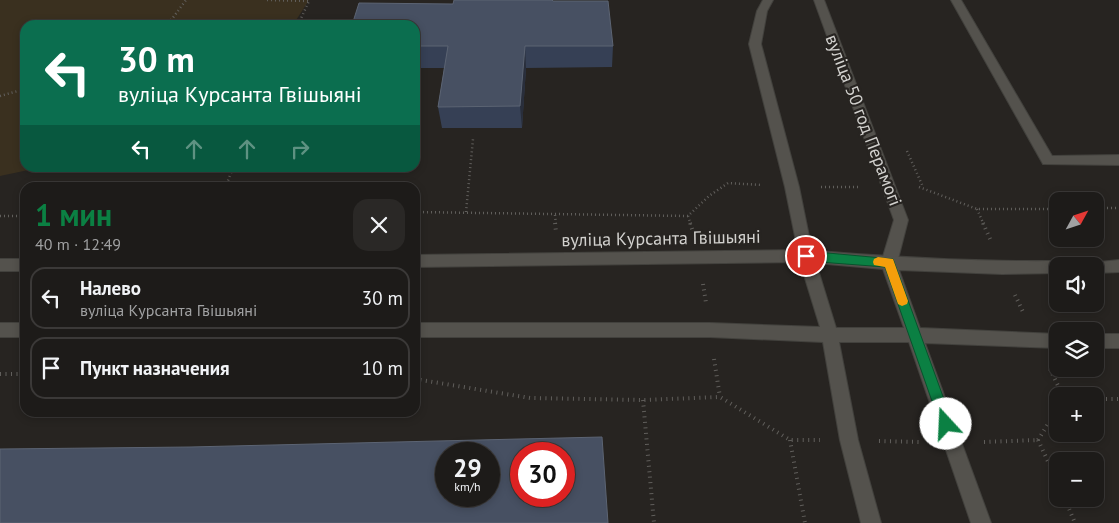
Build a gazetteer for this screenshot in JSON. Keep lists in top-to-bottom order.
{
  "streets": {
    "street": ["вуліца 50 год Перамогі", "вуліца Курсанта Гвішыяні"]
  },
  "crossings": [
    ["вуліца 50 год Перамогі", "вуліца Курсанта Гвішыяні"]
  ],
  "north": "top right",
  "page": {
    "turn": ["30 m", "вуліца Курсанта Гвішыяні"],
    "heading": ["1 мин", "40 m · 12:49"],
    "map_buttons": ["+", "−"],
    "list": [
      {
        "name": "Налево",
        "note": "вуліца Курсанта Гвішыяні",
        "value": "30 m"
      },
      {
        "name": "Пункт назначения",
        "value": "10 m"
      }
    ],
    "speed": "29 km/h",
    "limit": "30"
  }
}
